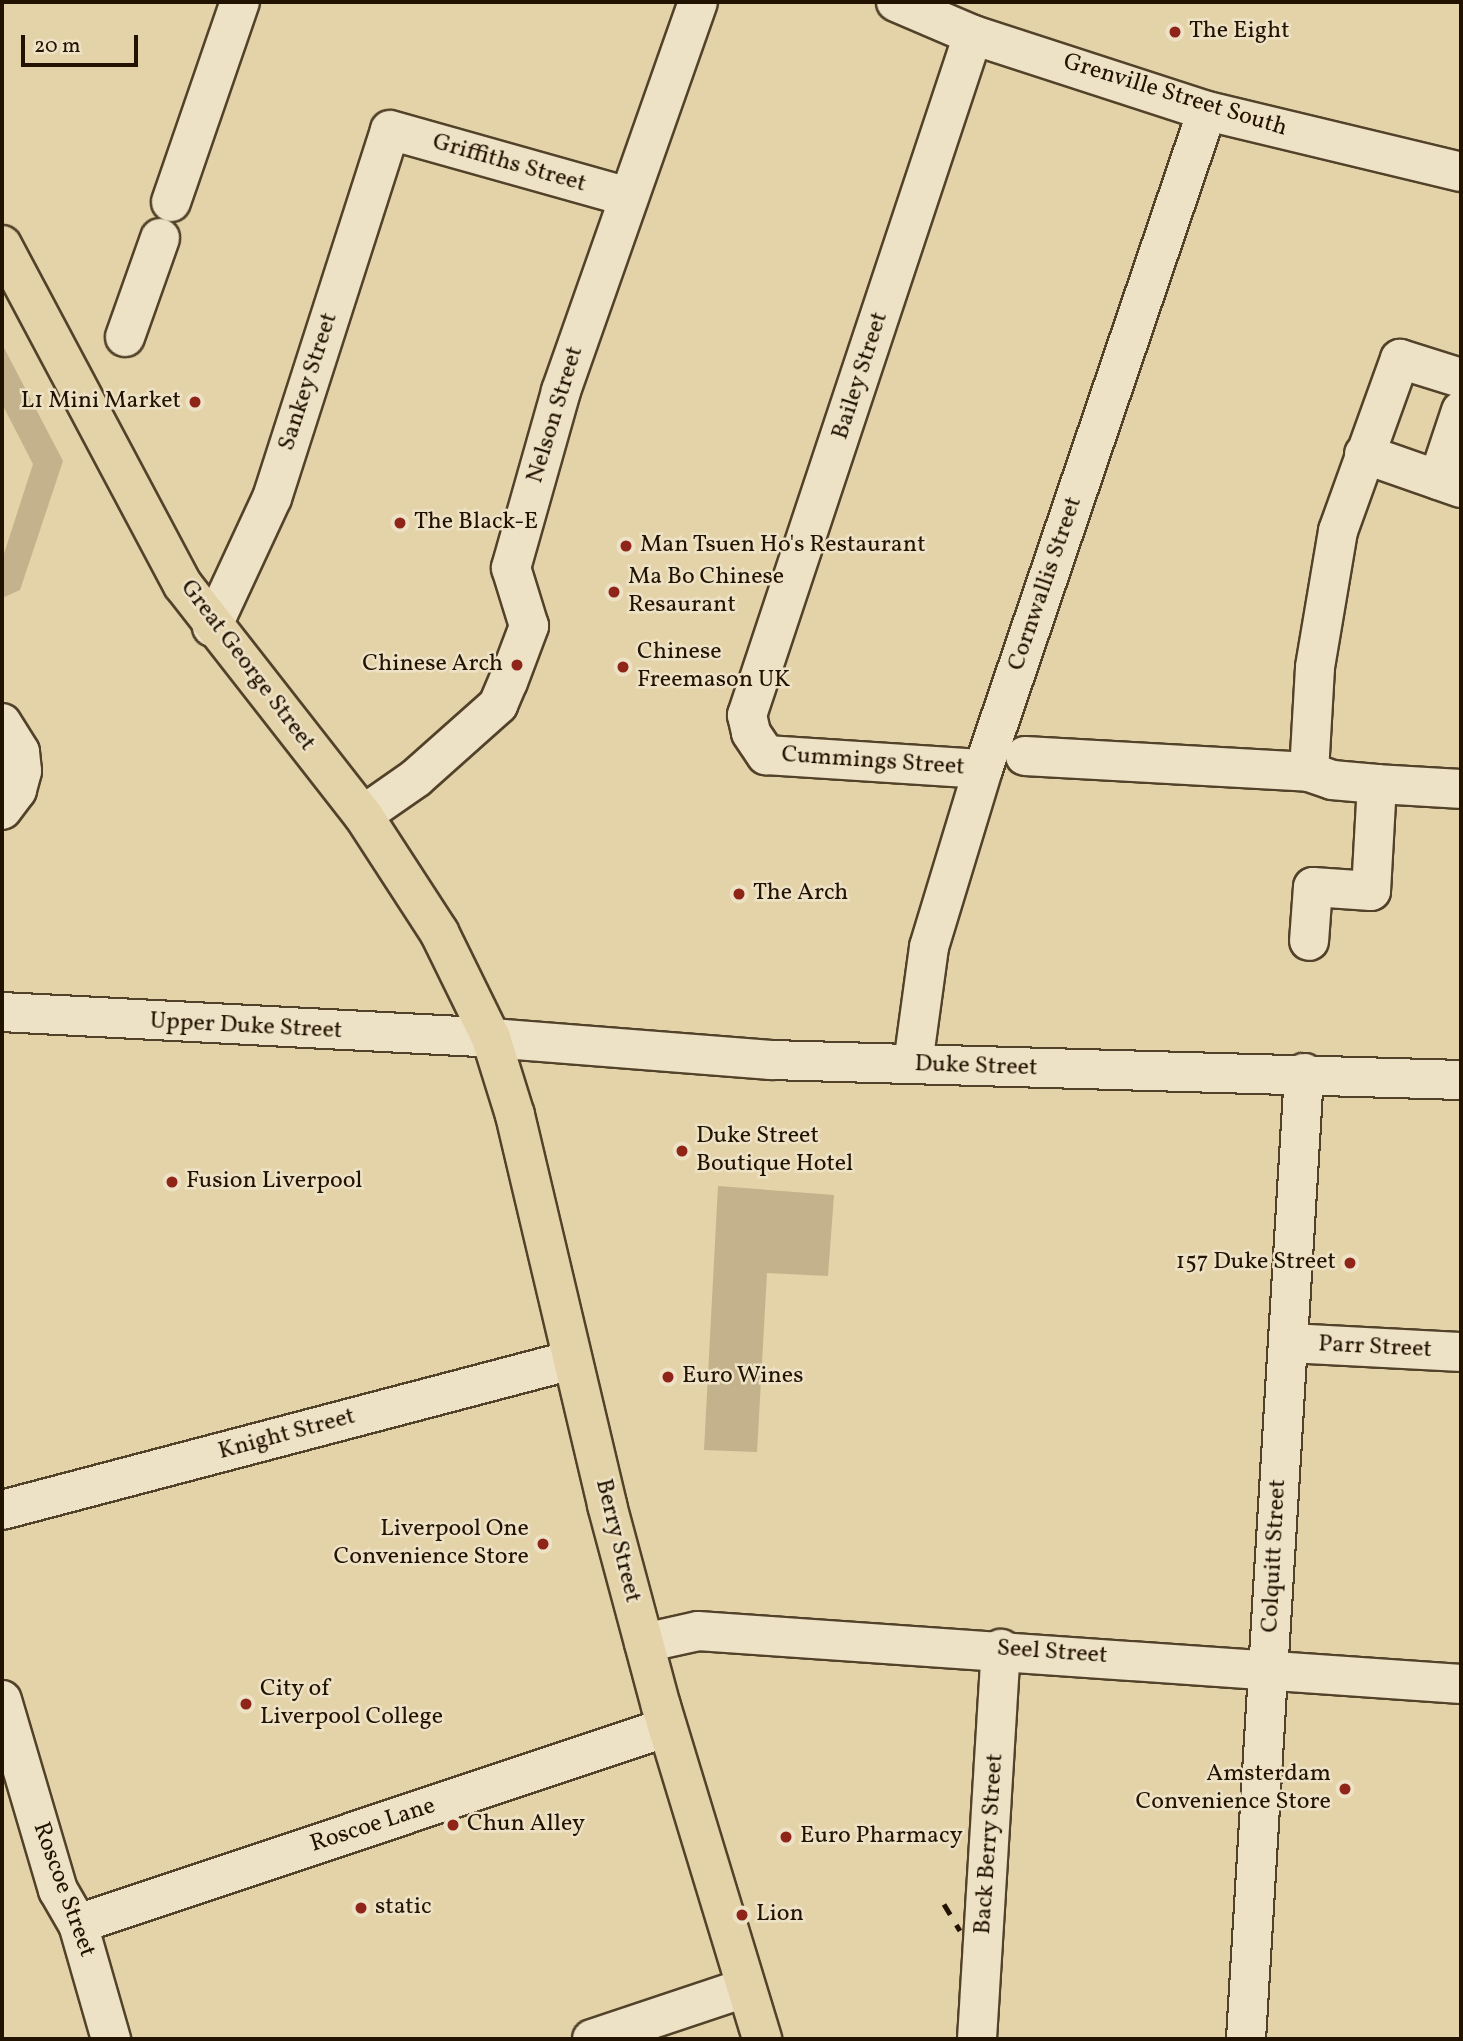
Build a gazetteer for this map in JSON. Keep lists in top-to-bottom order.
{
  "streets": {
    "main road": ["Great George Street", "Berry Street"],
    "street": [
      "Grenville Street South",
      "Griffiths Street",
      "Bailey Street",
      "Sankey Street",
      "Nelson Street",
      "Cornwallis Street",
      "Cummings Street",
      "Upper Duke Street",
      "Duke Street",
      "Parr Street",
      "Knight Street",
      "Colquitt Street",
      "Seel Street",
      "Roscoe Lane",
      "Back Berry Street",
      "Roscoe Street"
    ]
  },
  "crossings": [
    ["Grenville Street South", "Bailey Street"],
    ["Grenville Street South", "Cornwallis Street"],
    ["Griffiths Street", "Sankey Street"],
    ["Griffiths Street", "Nelson Street"],
    ["Bailey Street", "Cummings Street"],
    ["Sankey Street", "Great George Street"],
    ["Nelson Street", "Great George Street"],
    ["Cornwallis Street", "Cummings Street"],
    ["Cornwallis Street", "Duke Street"],
    ["Great George Street", "Upper Duke Street"],
    ["Great George Street", "Duke Street"],
    ["Great George Street", "Berry Street"],
    ["Upper Duke Street", "Duke Street"],
    ["Upper Duke Street", "Berry Street"],
    ["Duke Street", "Berry Street"],
    ["Duke Street", "Colquitt Street"],
    ["Parr Street", "Colquitt Street"],
    ["Knight Street", "Berry Street"],
    ["Berry Street", "Seel Street"],
    ["Berry Street", "Roscoe Lane"],
    ["Colquitt Street", "Seel Street"],
    ["Seel Street", "Back Berry Street"],
    ["Roscoe Lane", "Roscoe Street"]
  ],
  "places": [
    "The Eight",
    "L1 Mini Market",
    "The Black-E",
    "Man Tsuen Ho's Restaurant",
    "Ma Bo Chinese Resaurant",
    "Chinese Arch",
    "Chinese Freemason UK",
    "The Arch",
    "Duke Street Boutique Hotel",
    "Fusion Liverpool",
    "157 Duke Street",
    "Euro Wines",
    "Liverpool One Convenience Store",
    "City of Liverpool College",
    "Amsterdam Convenience Store",
    "Chun Alley",
    "Euro Pharmacy",
    "static",
    "Lion"
  ],
  "scale_bar": "20 m"
}
